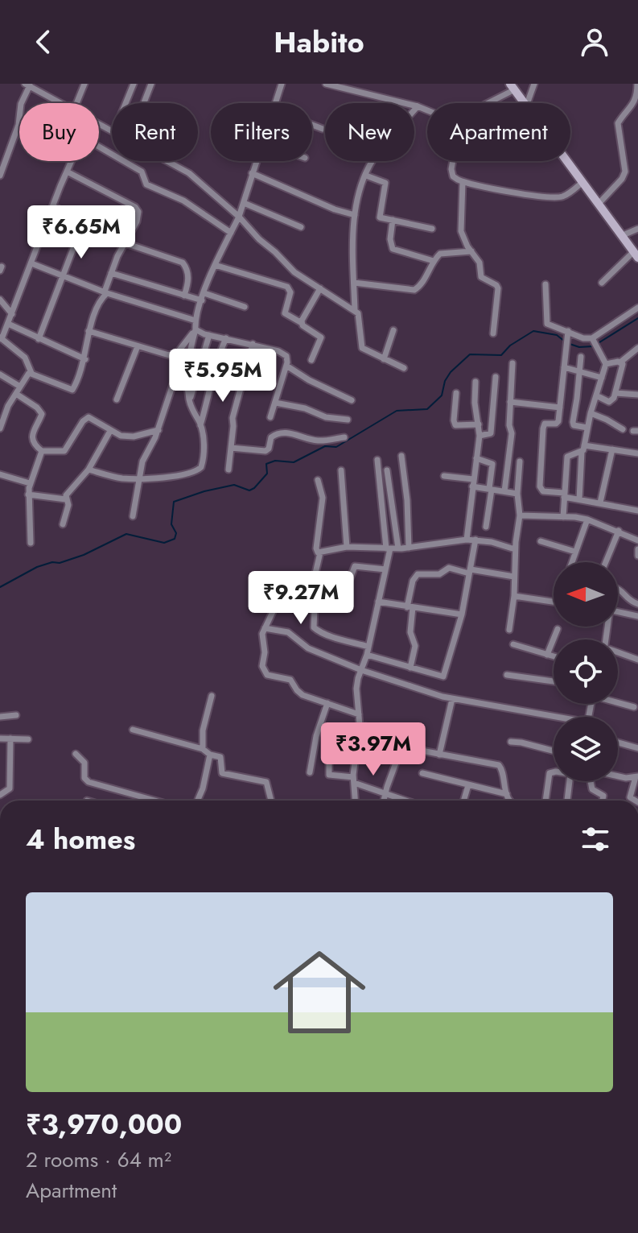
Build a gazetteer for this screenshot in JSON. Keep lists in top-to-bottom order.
{
  "north": "left",
  "page": {
    "header": "Habito",
    "chip": [
      "Buy",
      "Rent",
      "Filters",
      "New",
      "Apartment"
    ],
    "price": [
      "₹6.65M",
      "₹5.95M",
      "₹9.27M",
      "₹3.97M"
    ],
    "heading": "4 homes",
    "list": [
      {
        "name": "₹3,970,000",
        "note": "2 rooms · 64 m² · Apartment"
      }
    ]
  }
}
